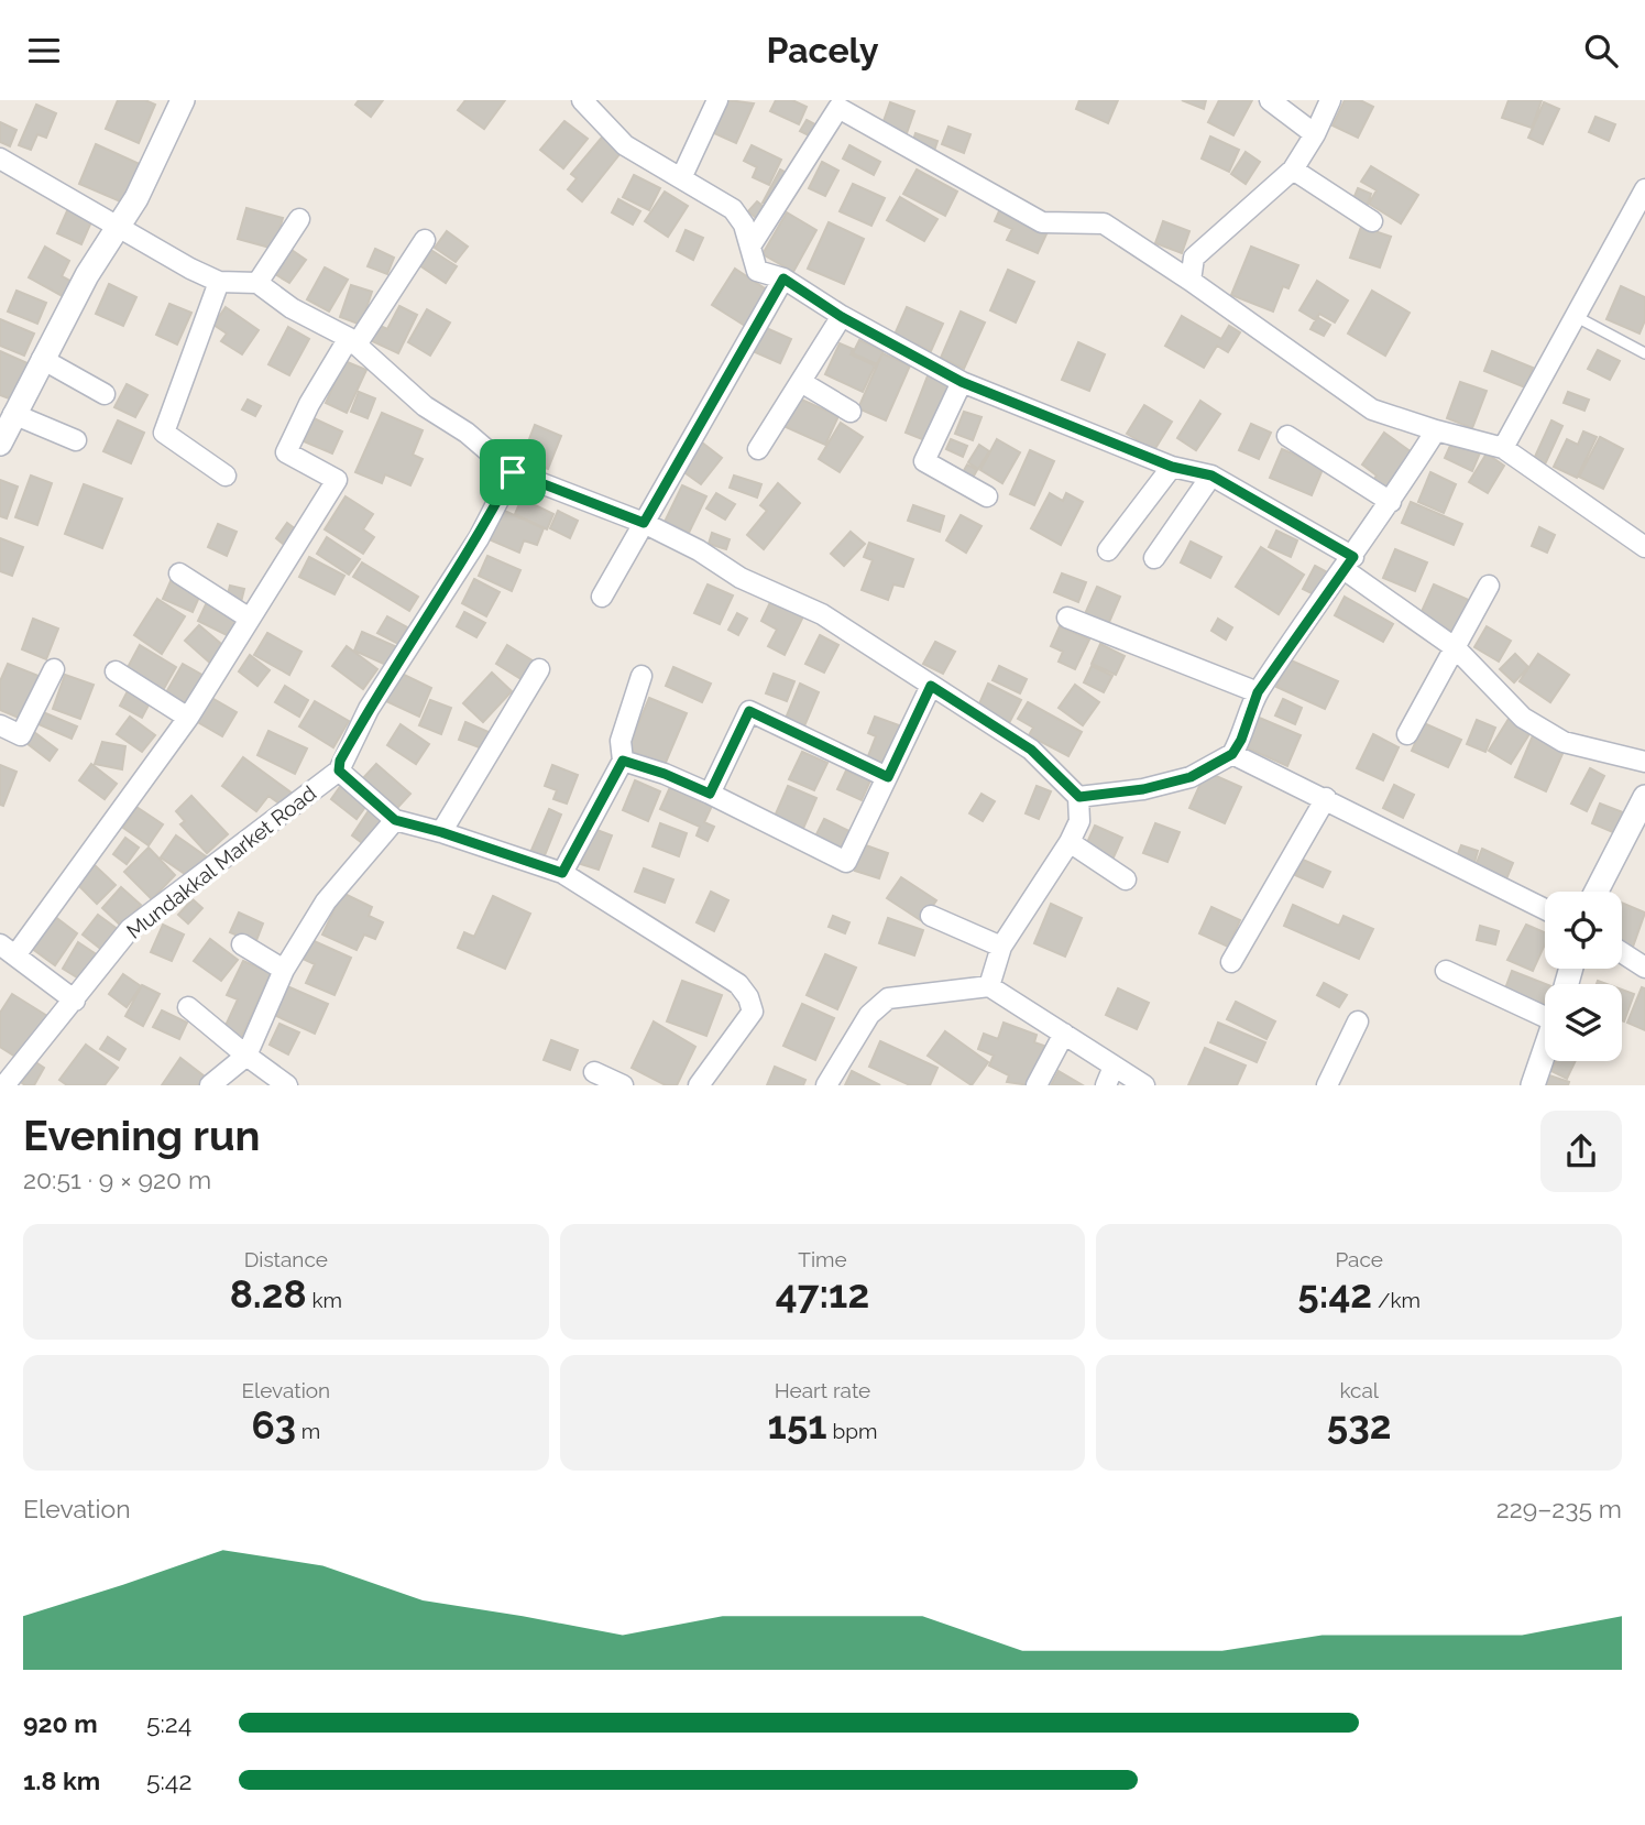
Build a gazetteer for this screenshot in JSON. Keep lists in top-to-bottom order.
{
  "streets": {
    "street": ["Mundakkal Market Road"]
  },
  "page": {
    "header": "Pacely",
    "heading": ["Evening run", "20:51 · 9 × 920 m"],
    "stats": [
      ["Distance", "8.28 km"],
      ["Time", "47:12"],
      ["Pace", "5:42 /km"],
      ["Elevation", "63 m"],
      ["Heart rate", "151 bpm"],
      ["kcal", "532"]
    ],
    "chart": ["Elevation", "229–235 m"],
    "list": [
      {
        "name": "920 m",
        "note": "5:24"
      },
      {
        "name": "1.8 km",
        "note": "5:42"
      }
    ]
  }
}
